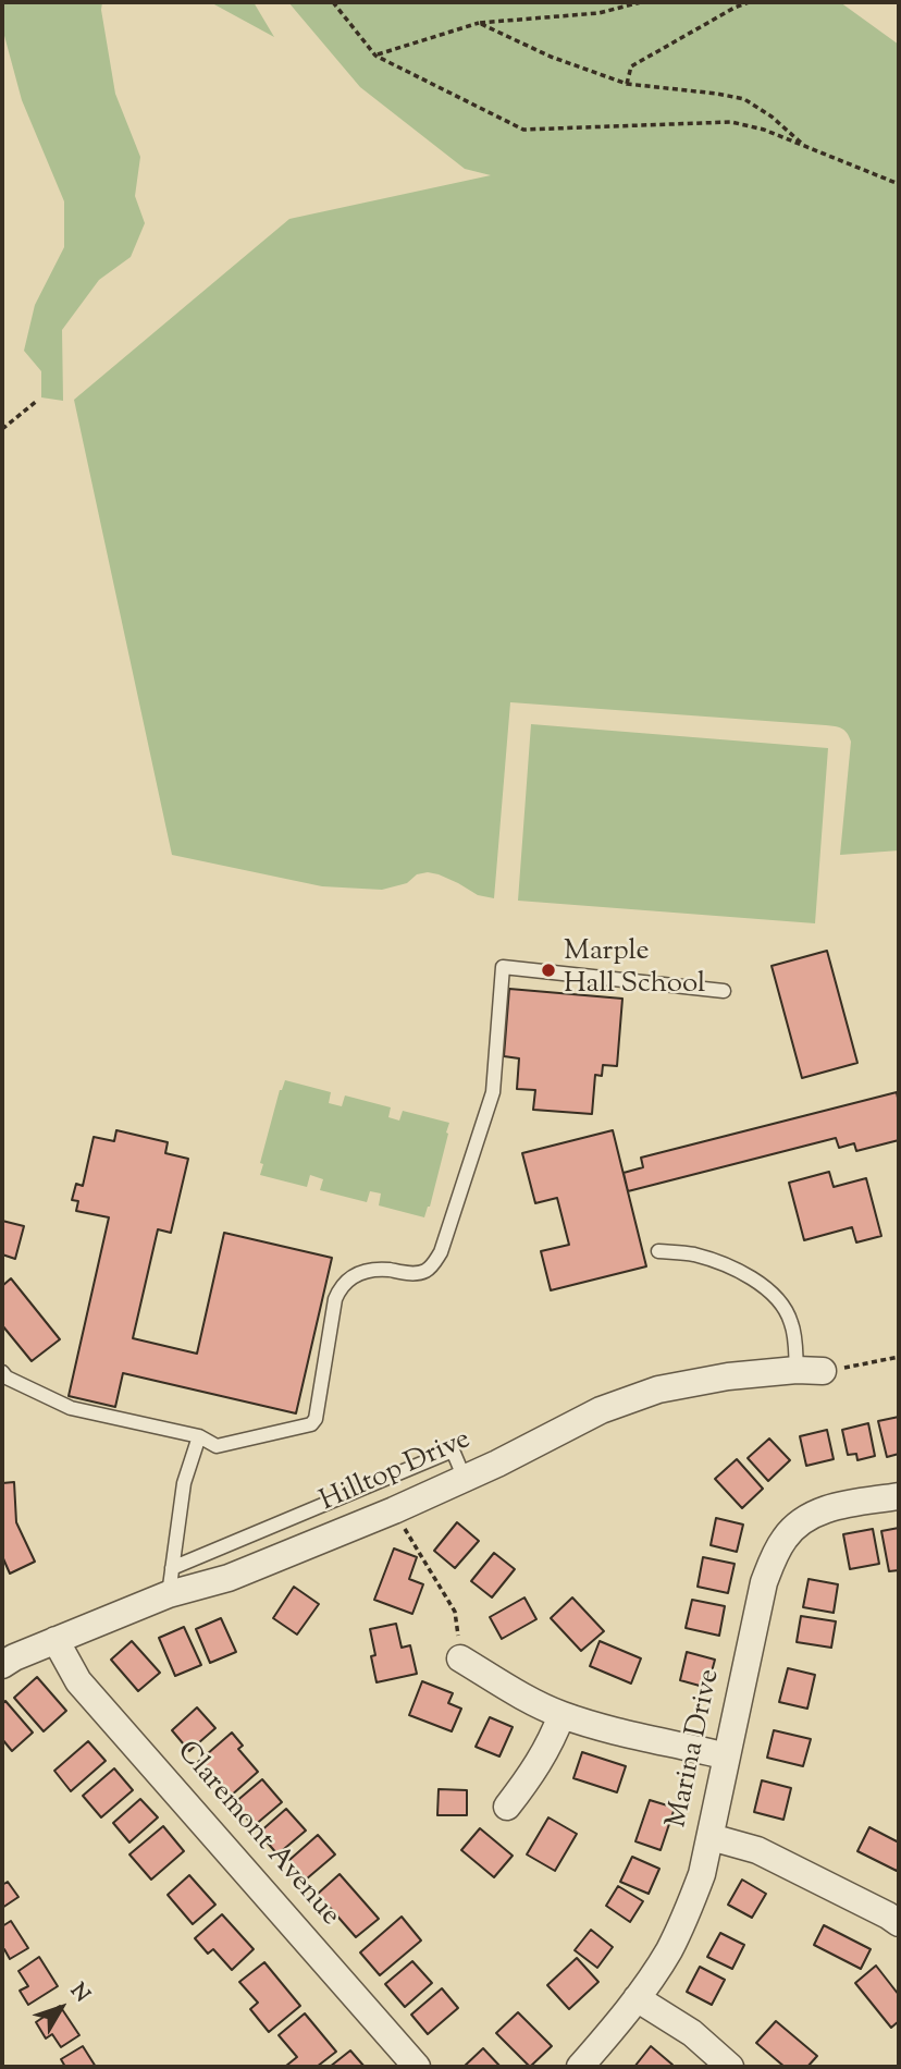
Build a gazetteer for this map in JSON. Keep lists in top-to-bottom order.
{
  "streets": {
    "street": ["Hilltop Drive", "Marina Drive", "Claremont Avenue"]
  },
  "crossings": [
    ["Hilltop Drive", "Claremont Avenue"]
  ],
  "places": ["Marple Hall School"],
  "north": "top right"
}
